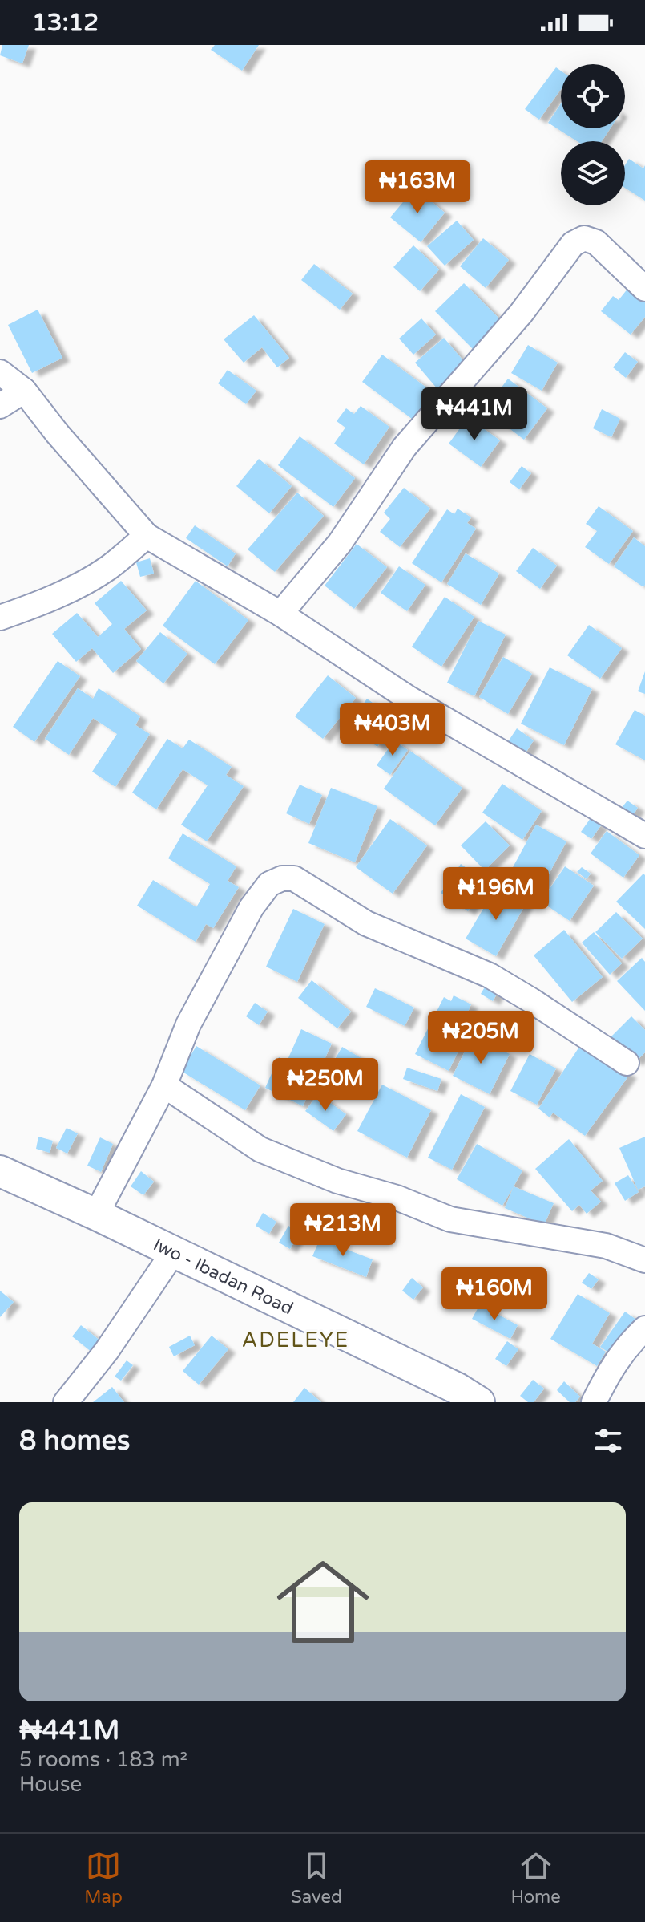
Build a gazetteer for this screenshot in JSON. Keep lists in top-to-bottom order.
{
  "streets": {
    "main road": ["Iwo - Ibadan Road"]
  },
  "districts": ["ADELEYE"],
  "page": {
    "status": "13:12",
    "price": [
      "₦163M",
      "₦441M",
      "₦403M",
      "₦196M",
      "₦205M",
      "₦250M",
      "₦213M",
      "₦160M"
    ],
    "heading": "8 homes",
    "list": [
      {
        "name": "₦441M",
        "note": "5 rooms · 183 m² · House"
      }
    ],
    "tabs": ["Map", "Saved", "Home"]
  }
}
